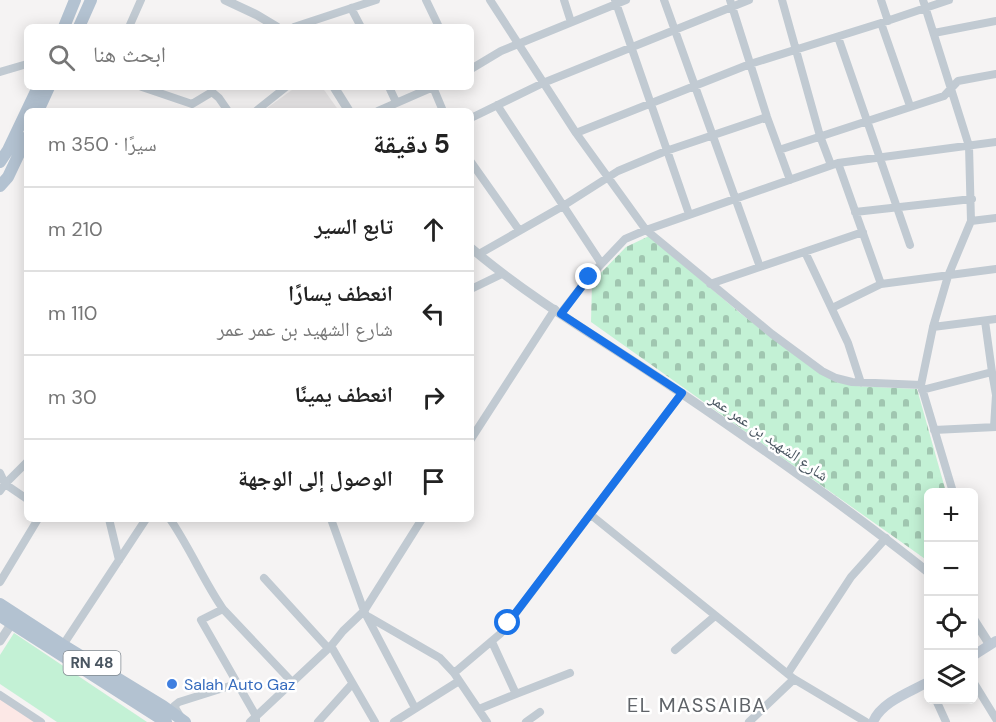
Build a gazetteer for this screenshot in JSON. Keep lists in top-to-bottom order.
{
  "streets": {
    "main road": ["RN 48"],
    "street": ["شارع الشهيد بن عمر عمر"]
  },
  "districts": ["EL MASSAIBA"],
  "places": ["Salah Auto Gaz"],
  "page": {
    "search": "ابحث هنا",
    "heading": ["5 دقيقة", "سيرًا · 350 m"],
    "list": [
      ["تابع السير", "210 m"],
      ["انعطف يسارًا", "شارع الشهيد بن عمر عمر", "110 m"],
      ["انعطف يمينًا", "30 m"],
      "الوصول إلى الوجهة"
    ],
    "map_buttons": ["+", "−"]
  }
}
